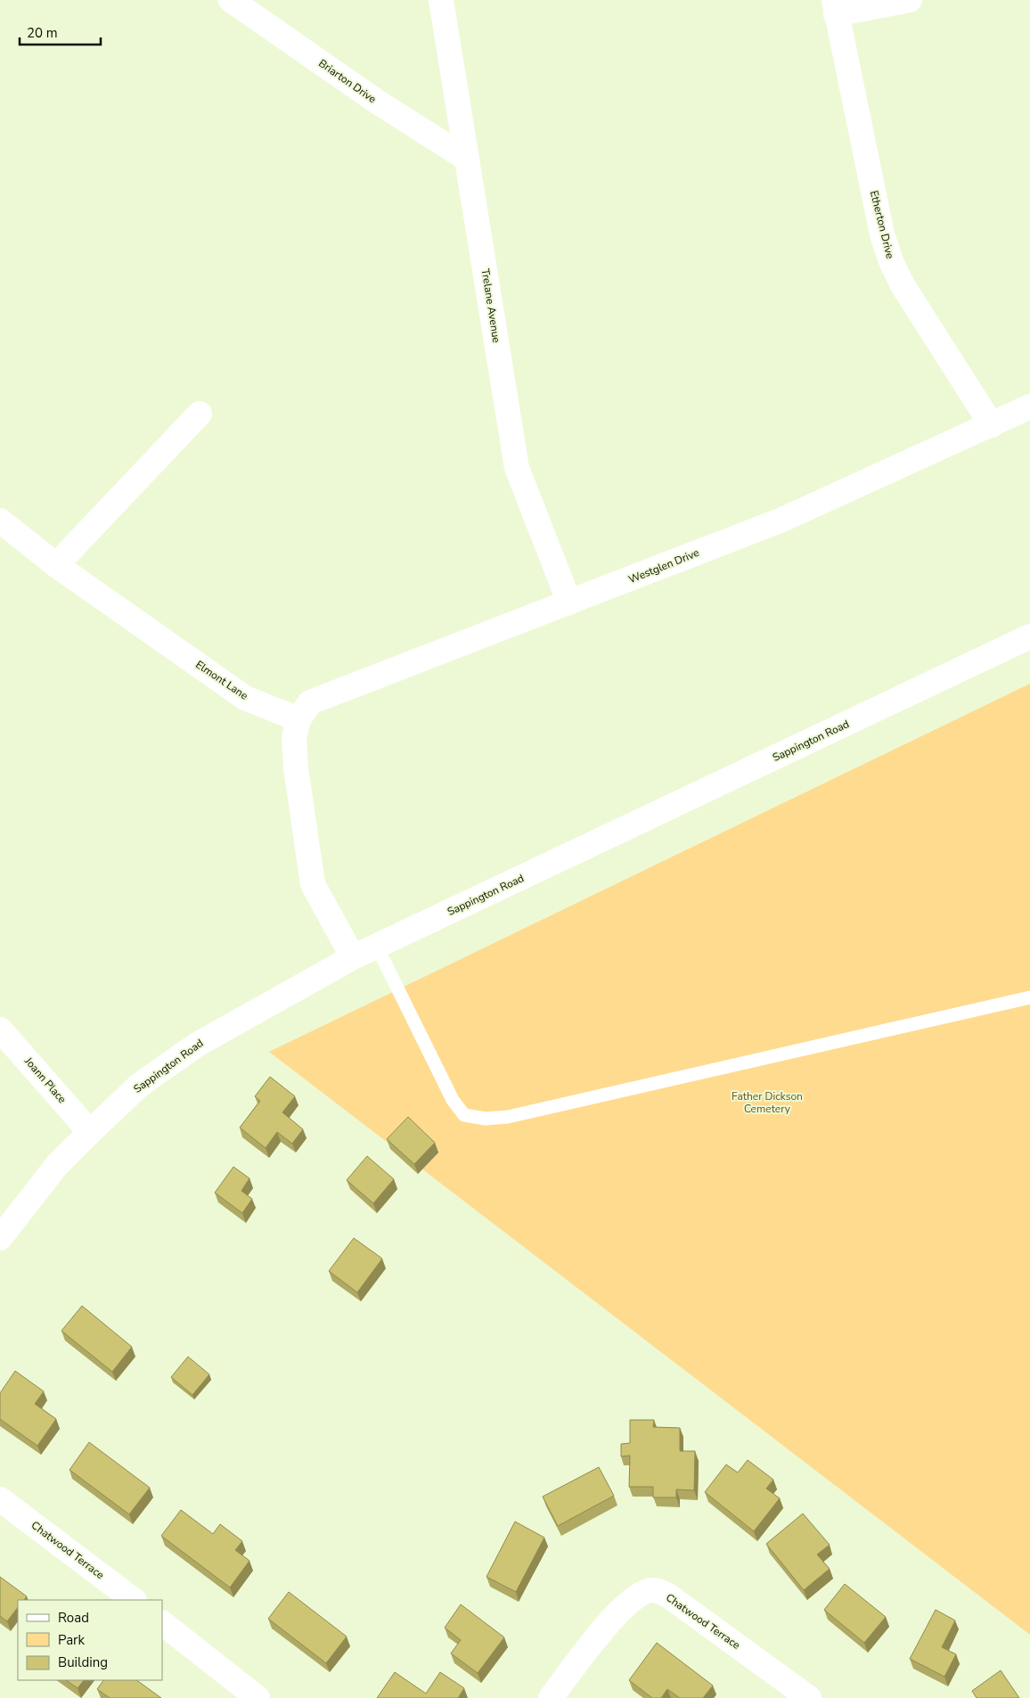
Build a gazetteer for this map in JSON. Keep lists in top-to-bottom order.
{
  "streets": {
    "street": [
      "Briarton Drive",
      "Etherton Drive",
      "Trelane Avenue",
      "Westglen Drive",
      "Elmont Lane",
      "Sappington Road",
      "Joann Place",
      "Chatwood Terrace"
    ]
  },
  "crossings": [
    ["Briarton Drive", "Trelane Avenue"],
    ["Etherton Drive", "Westglen Drive"],
    ["Trelane Avenue", "Westglen Drive"],
    ["Westglen Drive", "Elmont Lane"],
    ["Sappington Road", "Joann Place"]
  ],
  "parks": ["Father Dickson Cemetery"],
  "legend": ["Road", "Park", "Building"],
  "scale_bar": "20 m"
}
